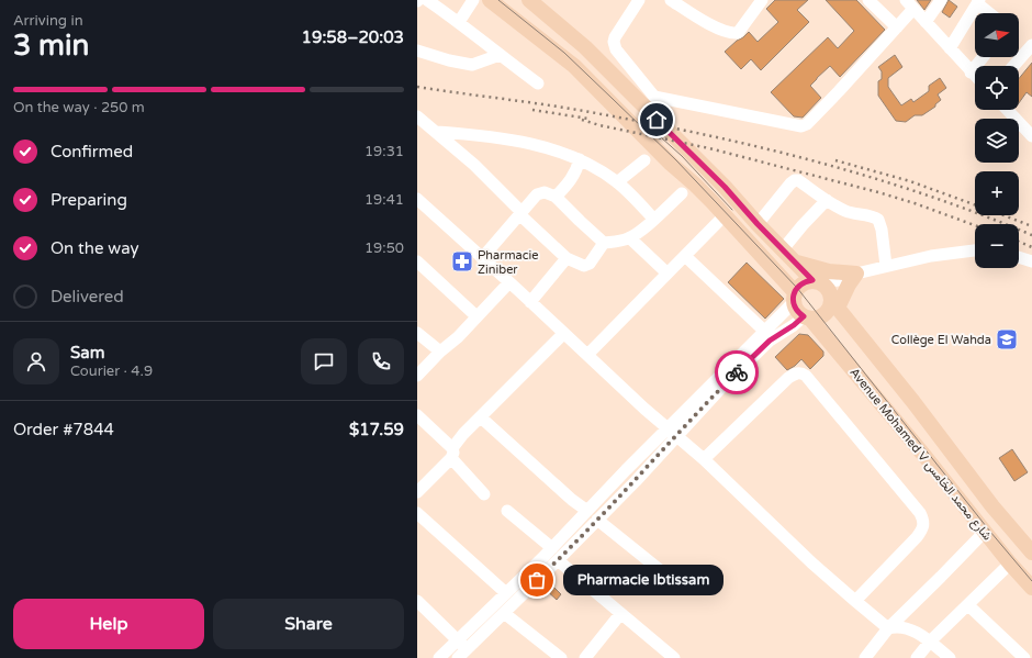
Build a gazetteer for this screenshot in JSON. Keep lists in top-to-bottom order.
{
  "streets": {
    "main road": ["Avenue Mohamed V شارع محمد الخامس"]
  },
  "places": {
    "pharmacy": ["Pharmacie Ziniber"],
    "school or university": ["Collège El Wahda"],
    "other": ["Pharmacie Ibtissam"]
  },
  "north": "right",
  "page": {
    "heading": ["3 min", "Arriving in", "19:58–20:03"],
    "panel": [
      "Sam",
      "Courier · 4.9",
      "Order #7844",
      "$17.59"
    ],
    "map_buttons": ["+", "−"],
    "bar": "On the way · 250 m",
    "list": [
      ["Confirmed", "19:31"],
      ["Preparing", "19:41"],
      ["On the way", "19:50"],
      "Delivered"
    ],
    "bubble": "Pharmacie Ibtissam",
    "buttons": ["Help", "Share"]
  }
}
